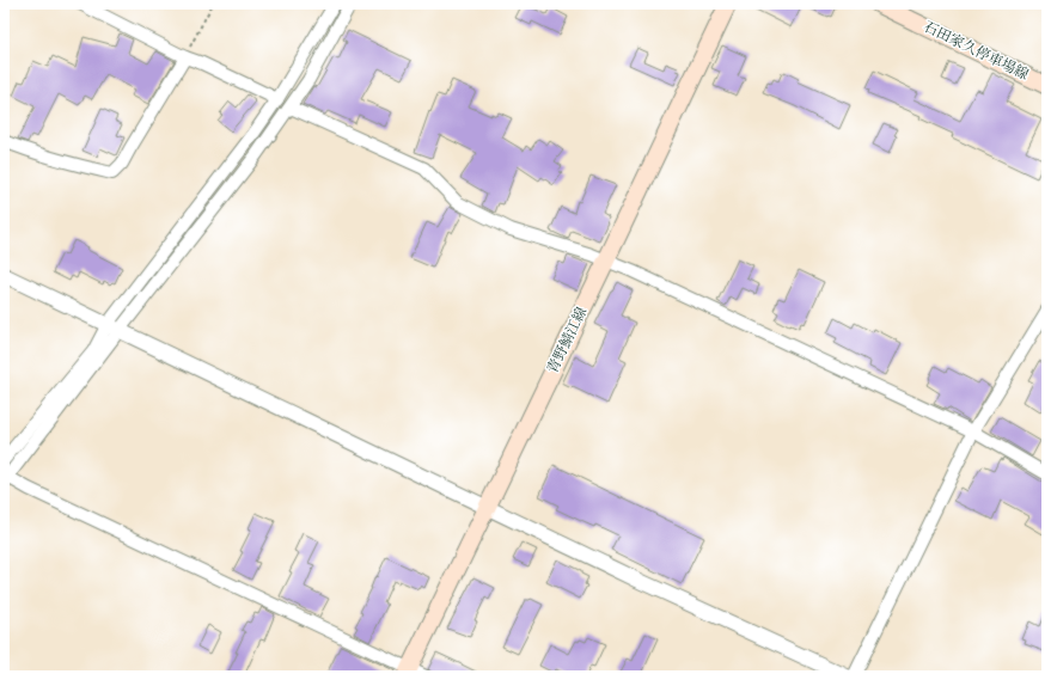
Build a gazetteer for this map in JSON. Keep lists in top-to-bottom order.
{
  "streets": {
    "main road": ["石田家久停車場線", "青野鯖江線"]
  }
}
